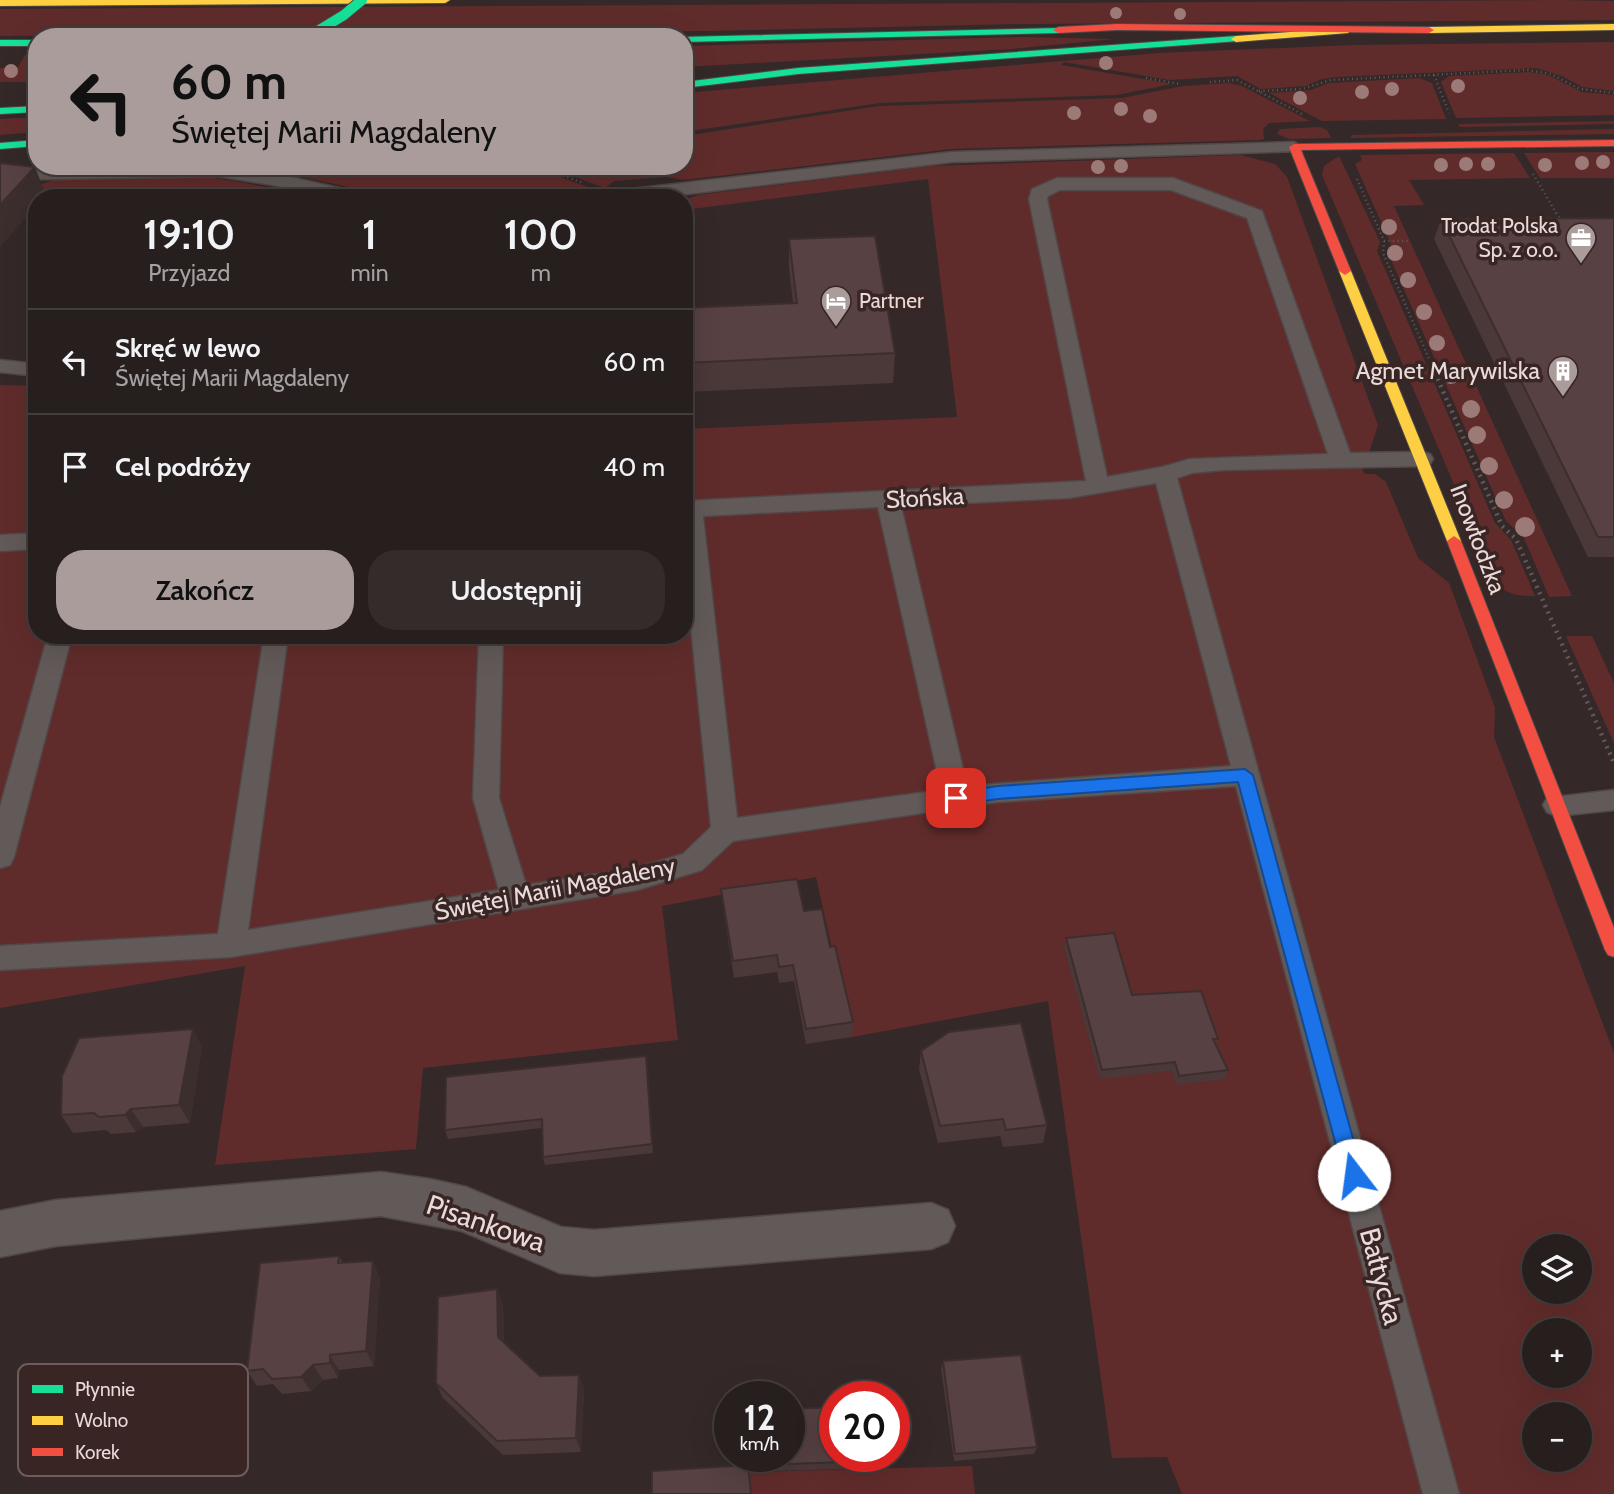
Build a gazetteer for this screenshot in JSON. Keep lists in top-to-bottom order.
{
  "streets": {
    "main road": ["Inowłodzka"],
    "street": ["Pisankowa"],
    "lane": ["Słońska", "Świętej Marii Magdaleny", "Bałtycka"]
  },
  "places": {
    "office": ["Trodat Polska Sp. z o.o."],
    "hotel": ["Partner"],
    "building": ["Agmet Marywilska"]
  },
  "legend": ["Płynnie", "Wolno", "Korek"],
  "page": {
    "turn": ["60 m", "Świętej Marii Magdaleny"],
    "eta": [
      "19:10",
      "Przyjazd",
      "1",
      "min",
      "100",
      "m"
    ],
    "list": [
      {
        "name": "Skręć w lewo",
        "note": "Świętej Marii Magdaleny",
        "value": "60 m"
      },
      {
        "name": "Cel podróży",
        "value": "40 m"
      }
    ],
    "buttons": ["Zakończ", "Udostępnij"],
    "map_buttons": ["+", "−"],
    "speed": "12 km/h",
    "limit": "20"
  }
}
